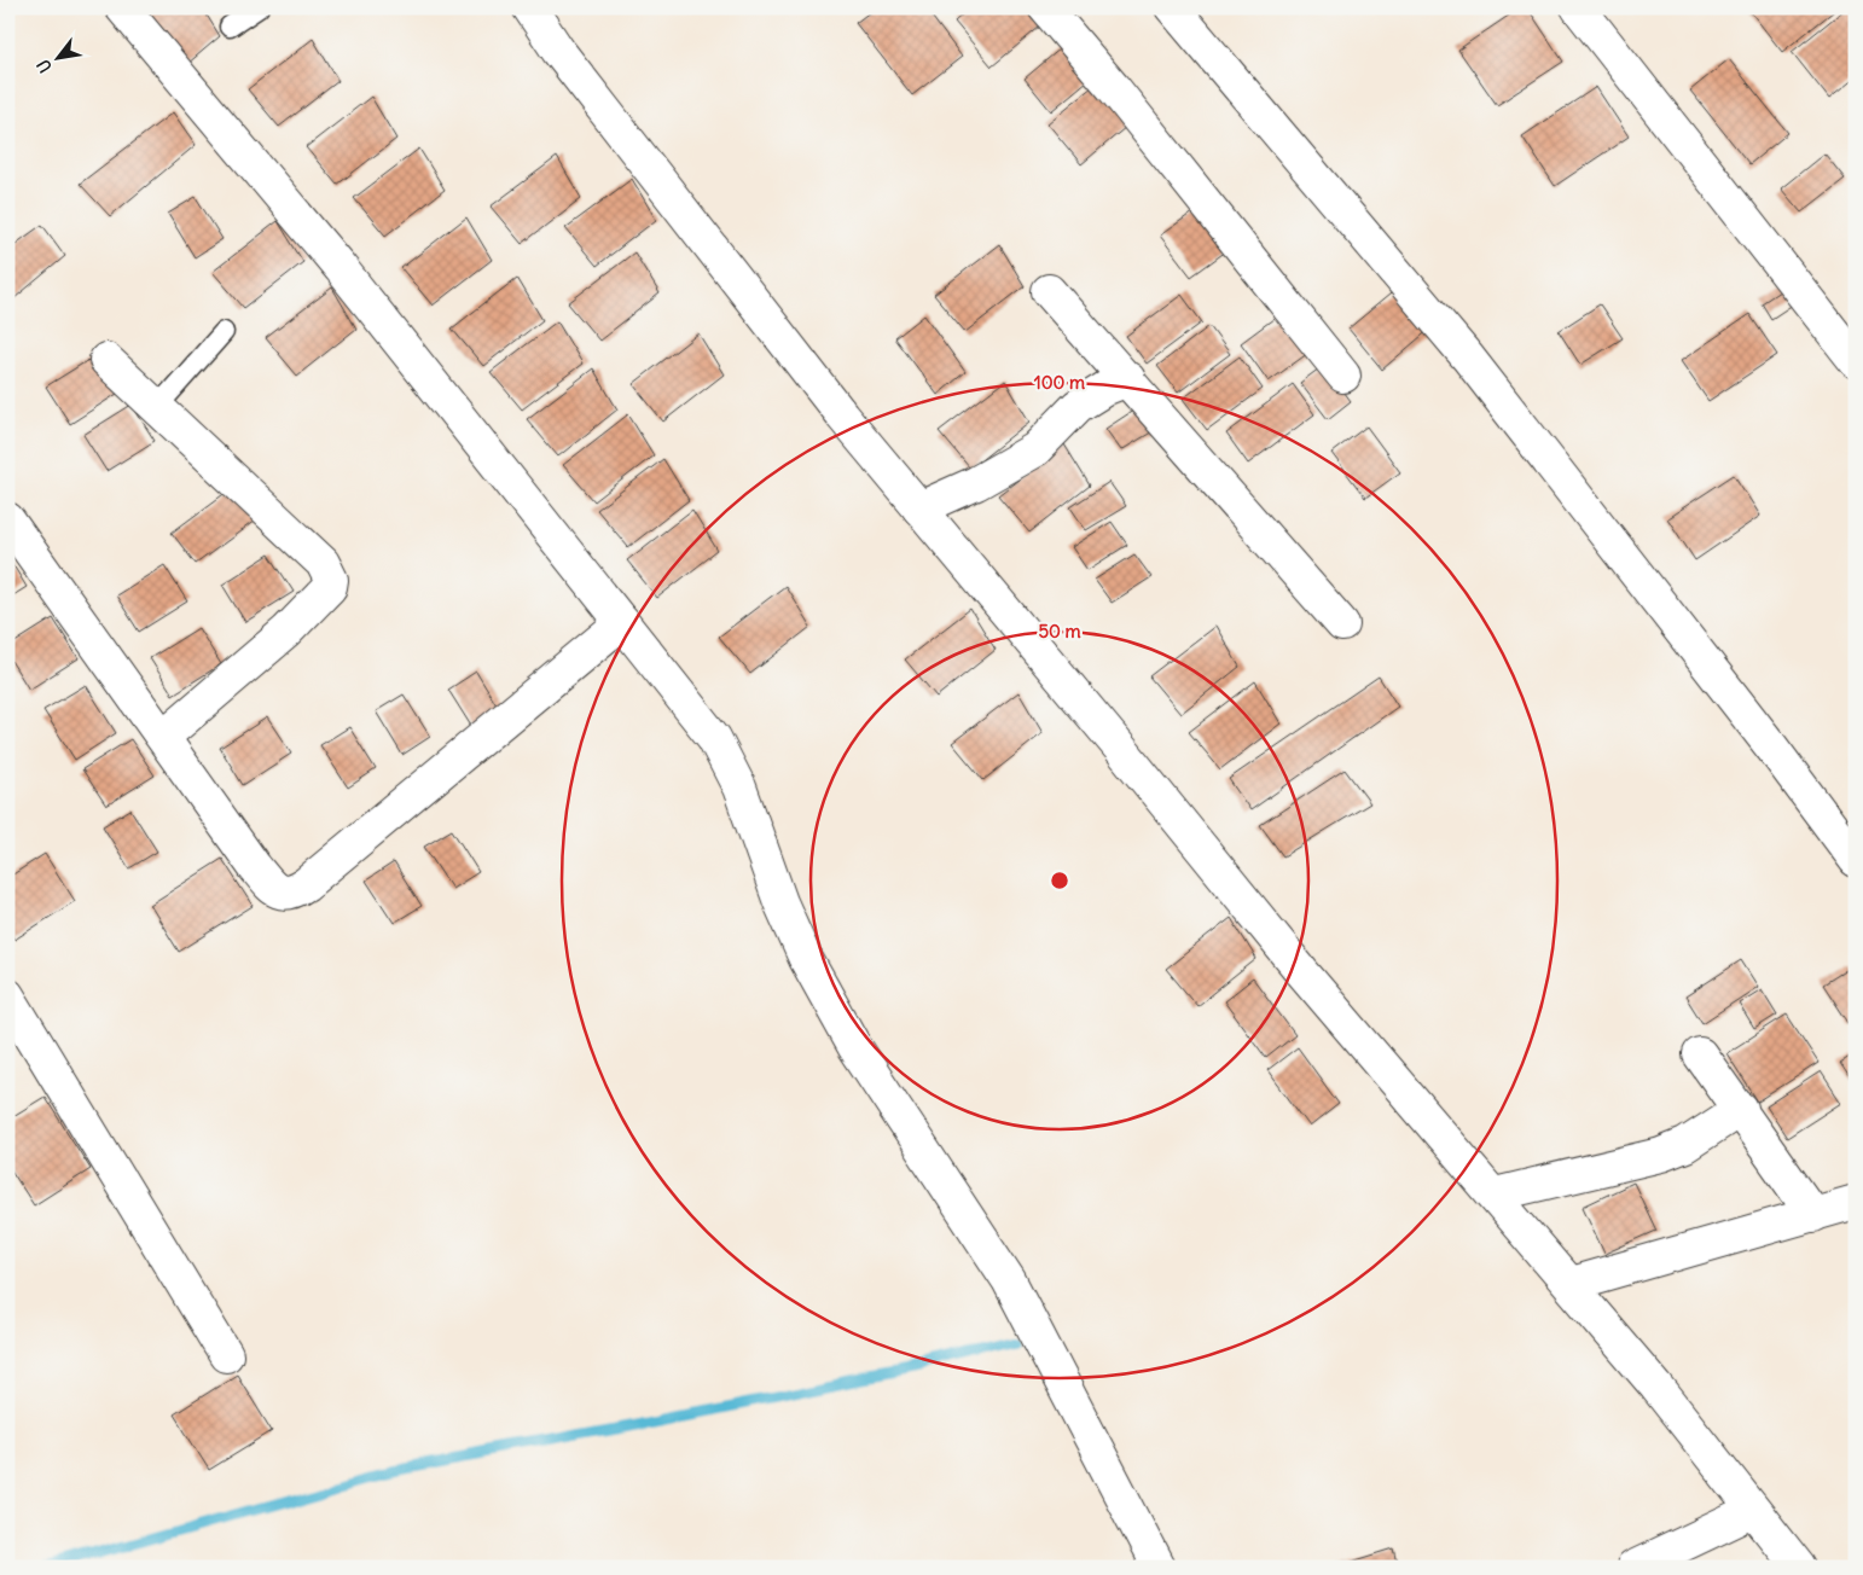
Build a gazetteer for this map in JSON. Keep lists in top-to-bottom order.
{
  "north": "bottom left",
  "rings": ["100 m", "50 m"]
}
